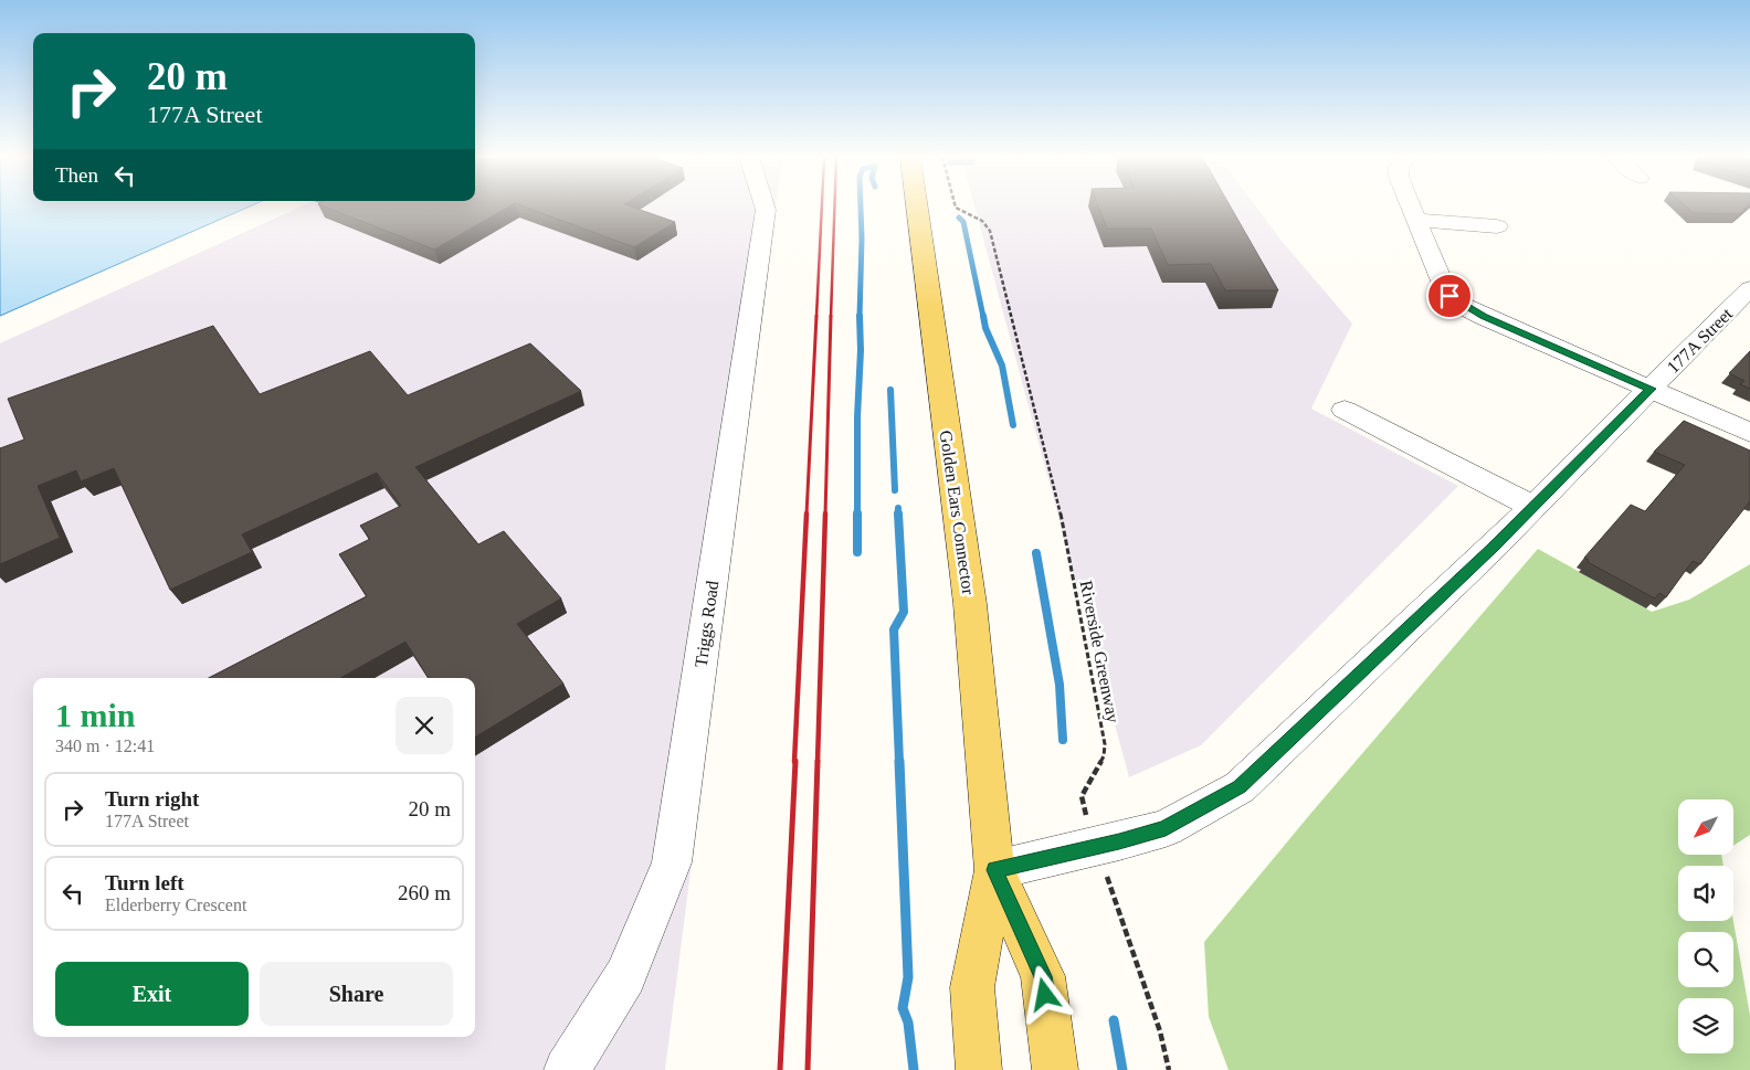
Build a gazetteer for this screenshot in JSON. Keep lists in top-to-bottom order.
{
  "streets": {
    "main road": ["Golden Ears Connector"],
    "street": ["177A Street", "Triggs Road"],
    "path": ["Riverside Greenway"]
  },
  "crossings": [
    ["177A Street", "Golden Ears Connector"]
  ],
  "north": "bottom left",
  "page": {
    "turn": ["20 m", "177A Street"],
    "then": "Then",
    "heading": ["1 min", "340 m · 12:41"],
    "list": [
      {
        "name": "Turn right",
        "note": "177A Street",
        "value": "20 m"
      },
      {
        "name": "Turn left",
        "note": "Elderberry Crescent",
        "value": "260 m"
      }
    ],
    "buttons": ["Exit", "Share"]
  }
}
